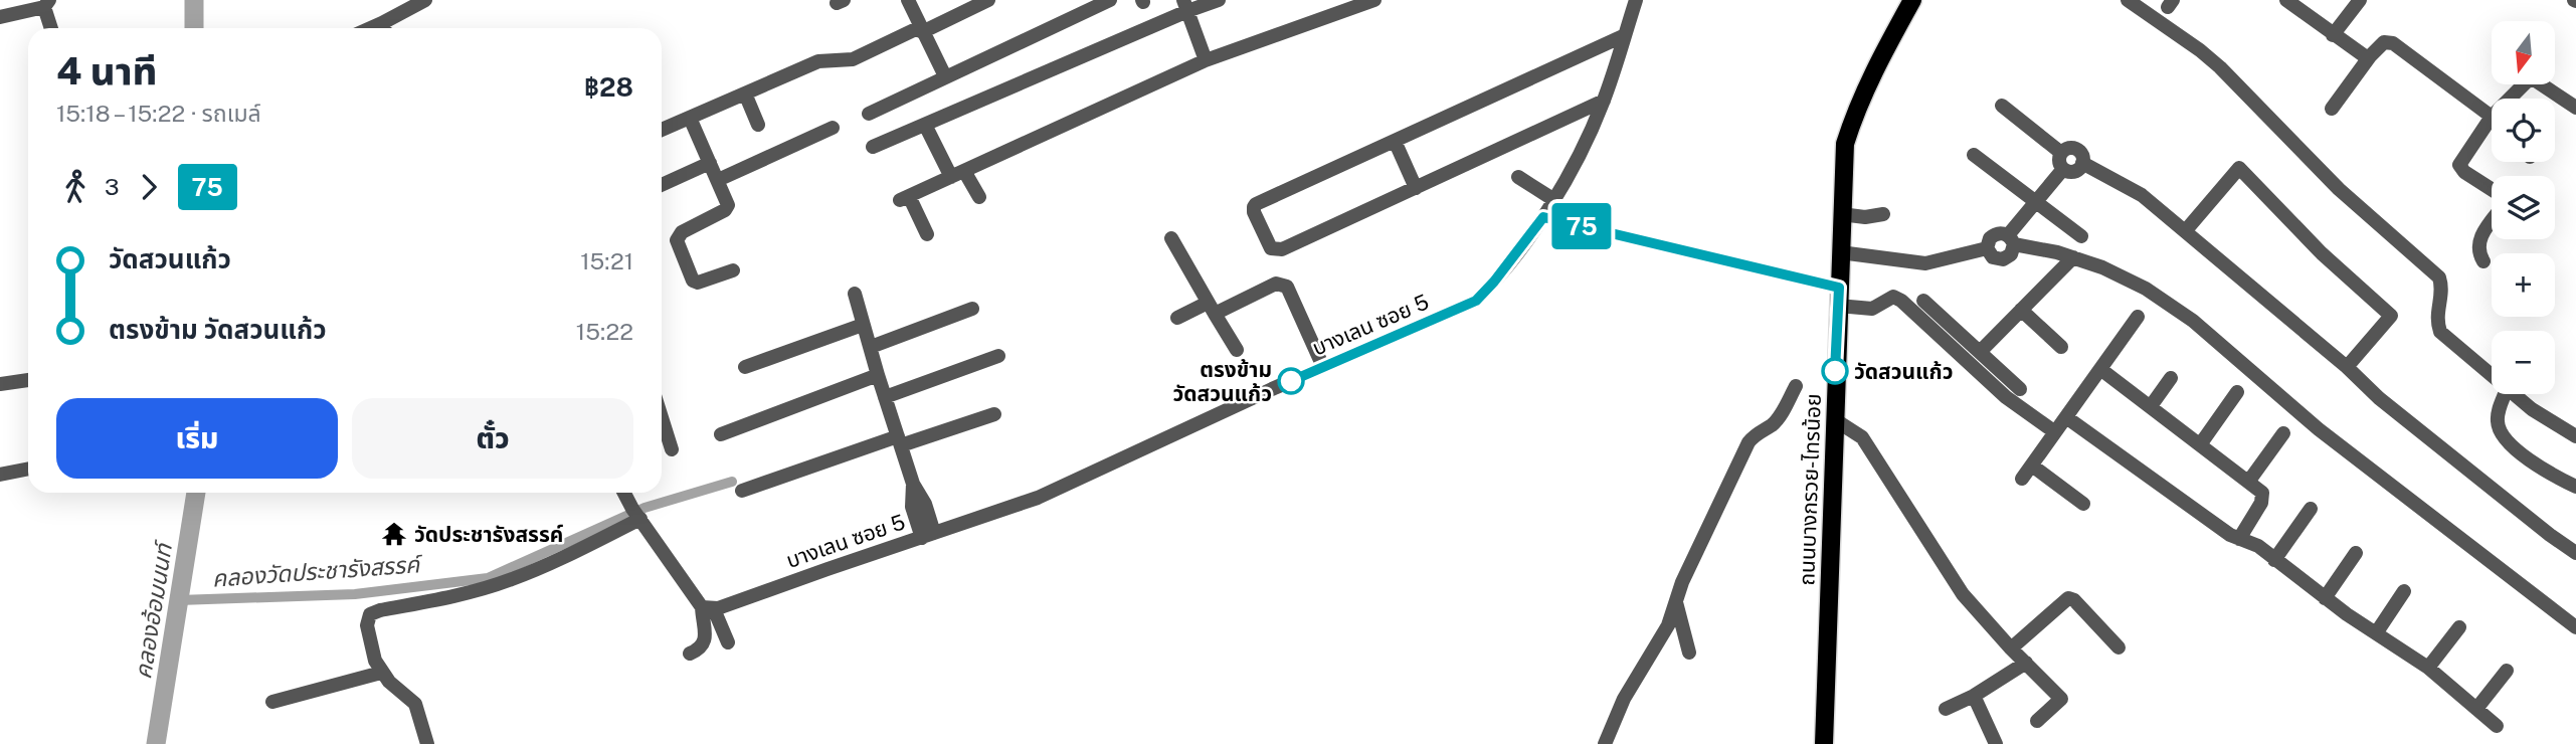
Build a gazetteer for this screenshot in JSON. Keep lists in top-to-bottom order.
{
  "streets": {
    "main road": ["ถนนบางกรวย-ไทรน้อย"],
    "street": ["บางเลน ซอย 5"]
  },
  "water": ["คลองวัดประชารังสรรค์", "คลองอ้อมนนท์"],
  "places": {
    "other": ["วัดสวนแก้ว", "ตรงข้าม วัดสวนแก้ว"],
    "temple": ["วัดประชารังสรรค์"]
  },
  "lines": ["bus line 75"],
  "north": "bottom",
  "page": {
    "on_map": "75",
    "map_buttons": ["+", "−"],
    "heading": ["4 นาที", "15:18 – 15:22 · รถเมล์", "฿28"],
    "legs": ["3", "75"],
    "list": [
      {
        "name": "วัดสวนแก้ว",
        "value": "15:21"
      },
      {
        "name": "ตรงข้าม วัดสวนแก้ว",
        "value": "15:22"
      }
    ],
    "buttons": ["เริ่ม", "ตั๋ว"]
  }
}
